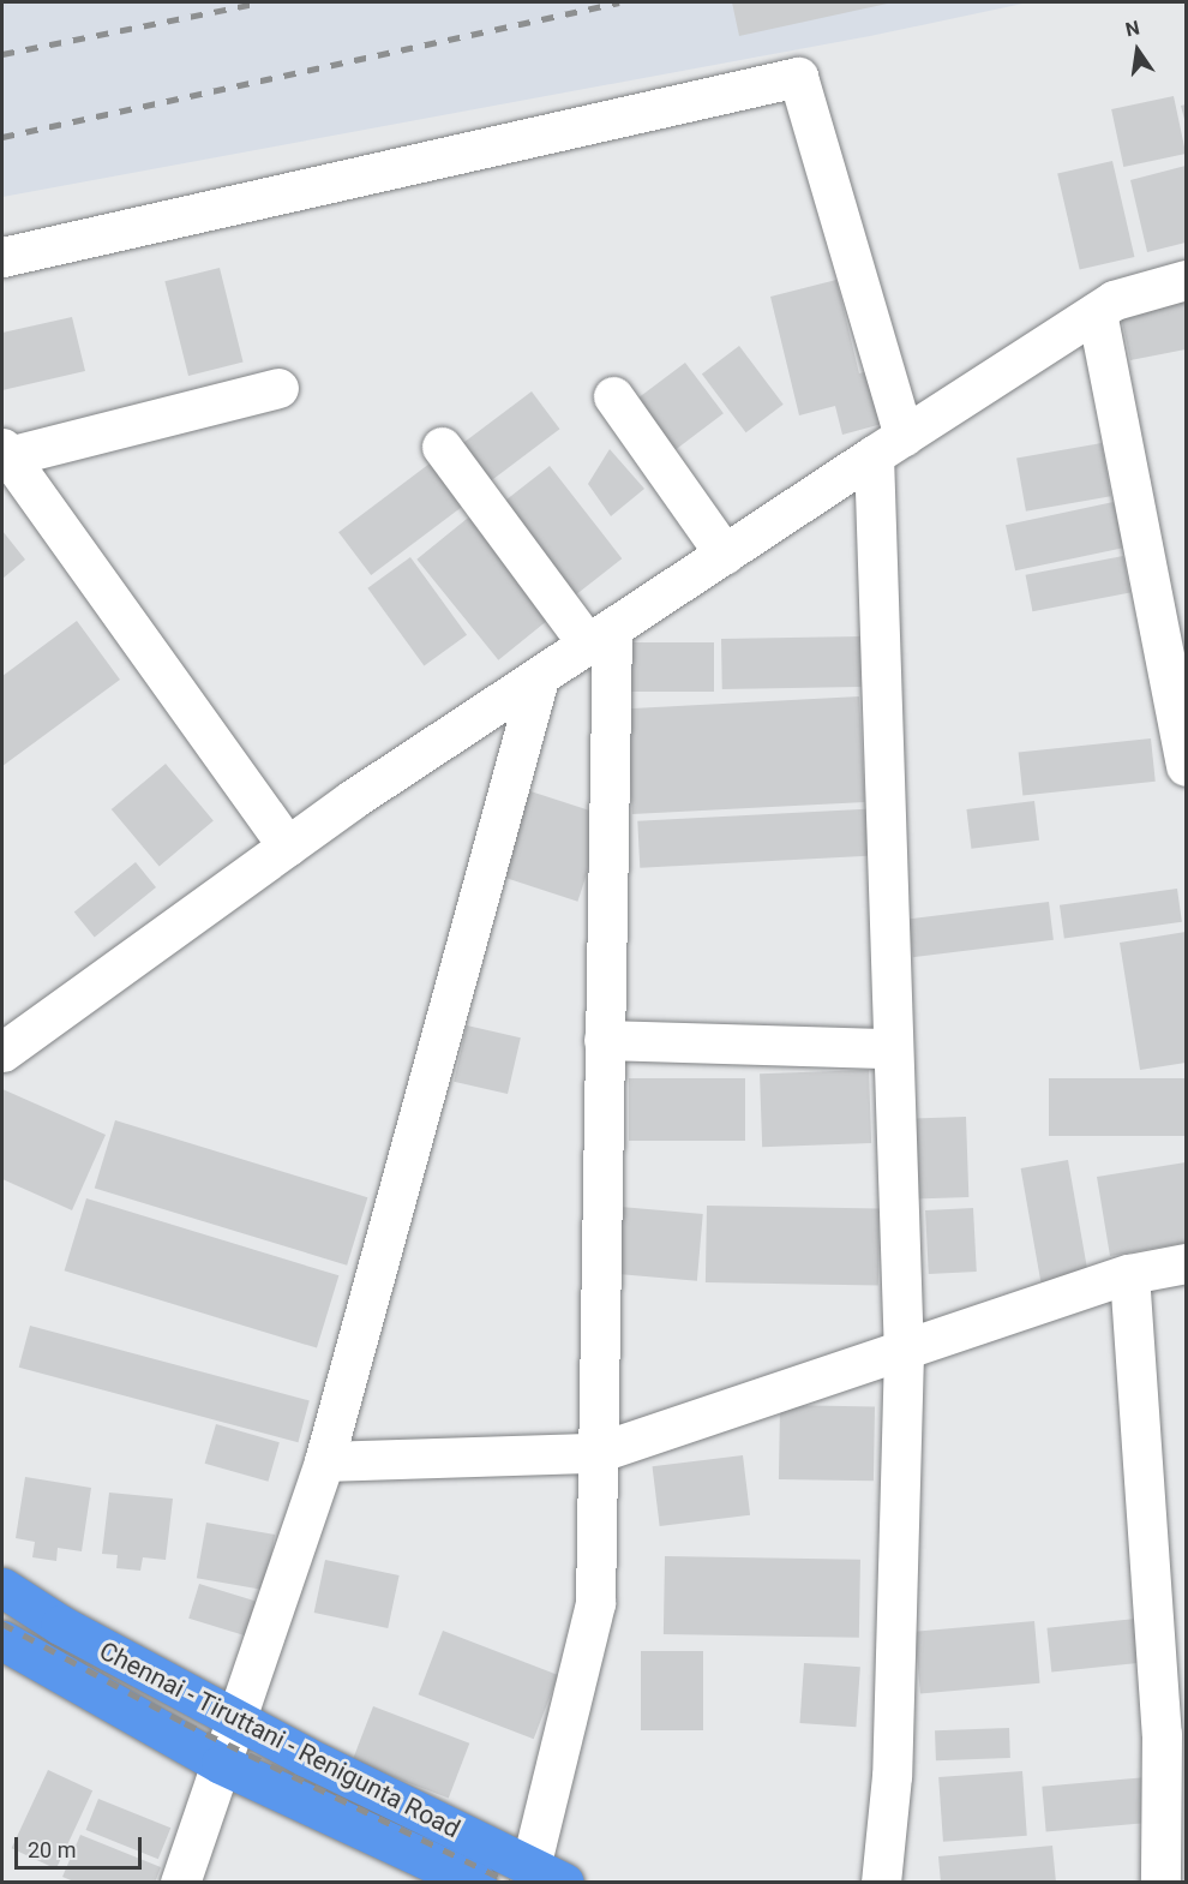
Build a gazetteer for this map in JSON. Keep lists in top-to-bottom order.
{
  "streets": {
    "highway": ["Chennai - Tiruttani - Renigunta Road"]
  },
  "scale_bar": "20 m",
  "north": "top"
}
